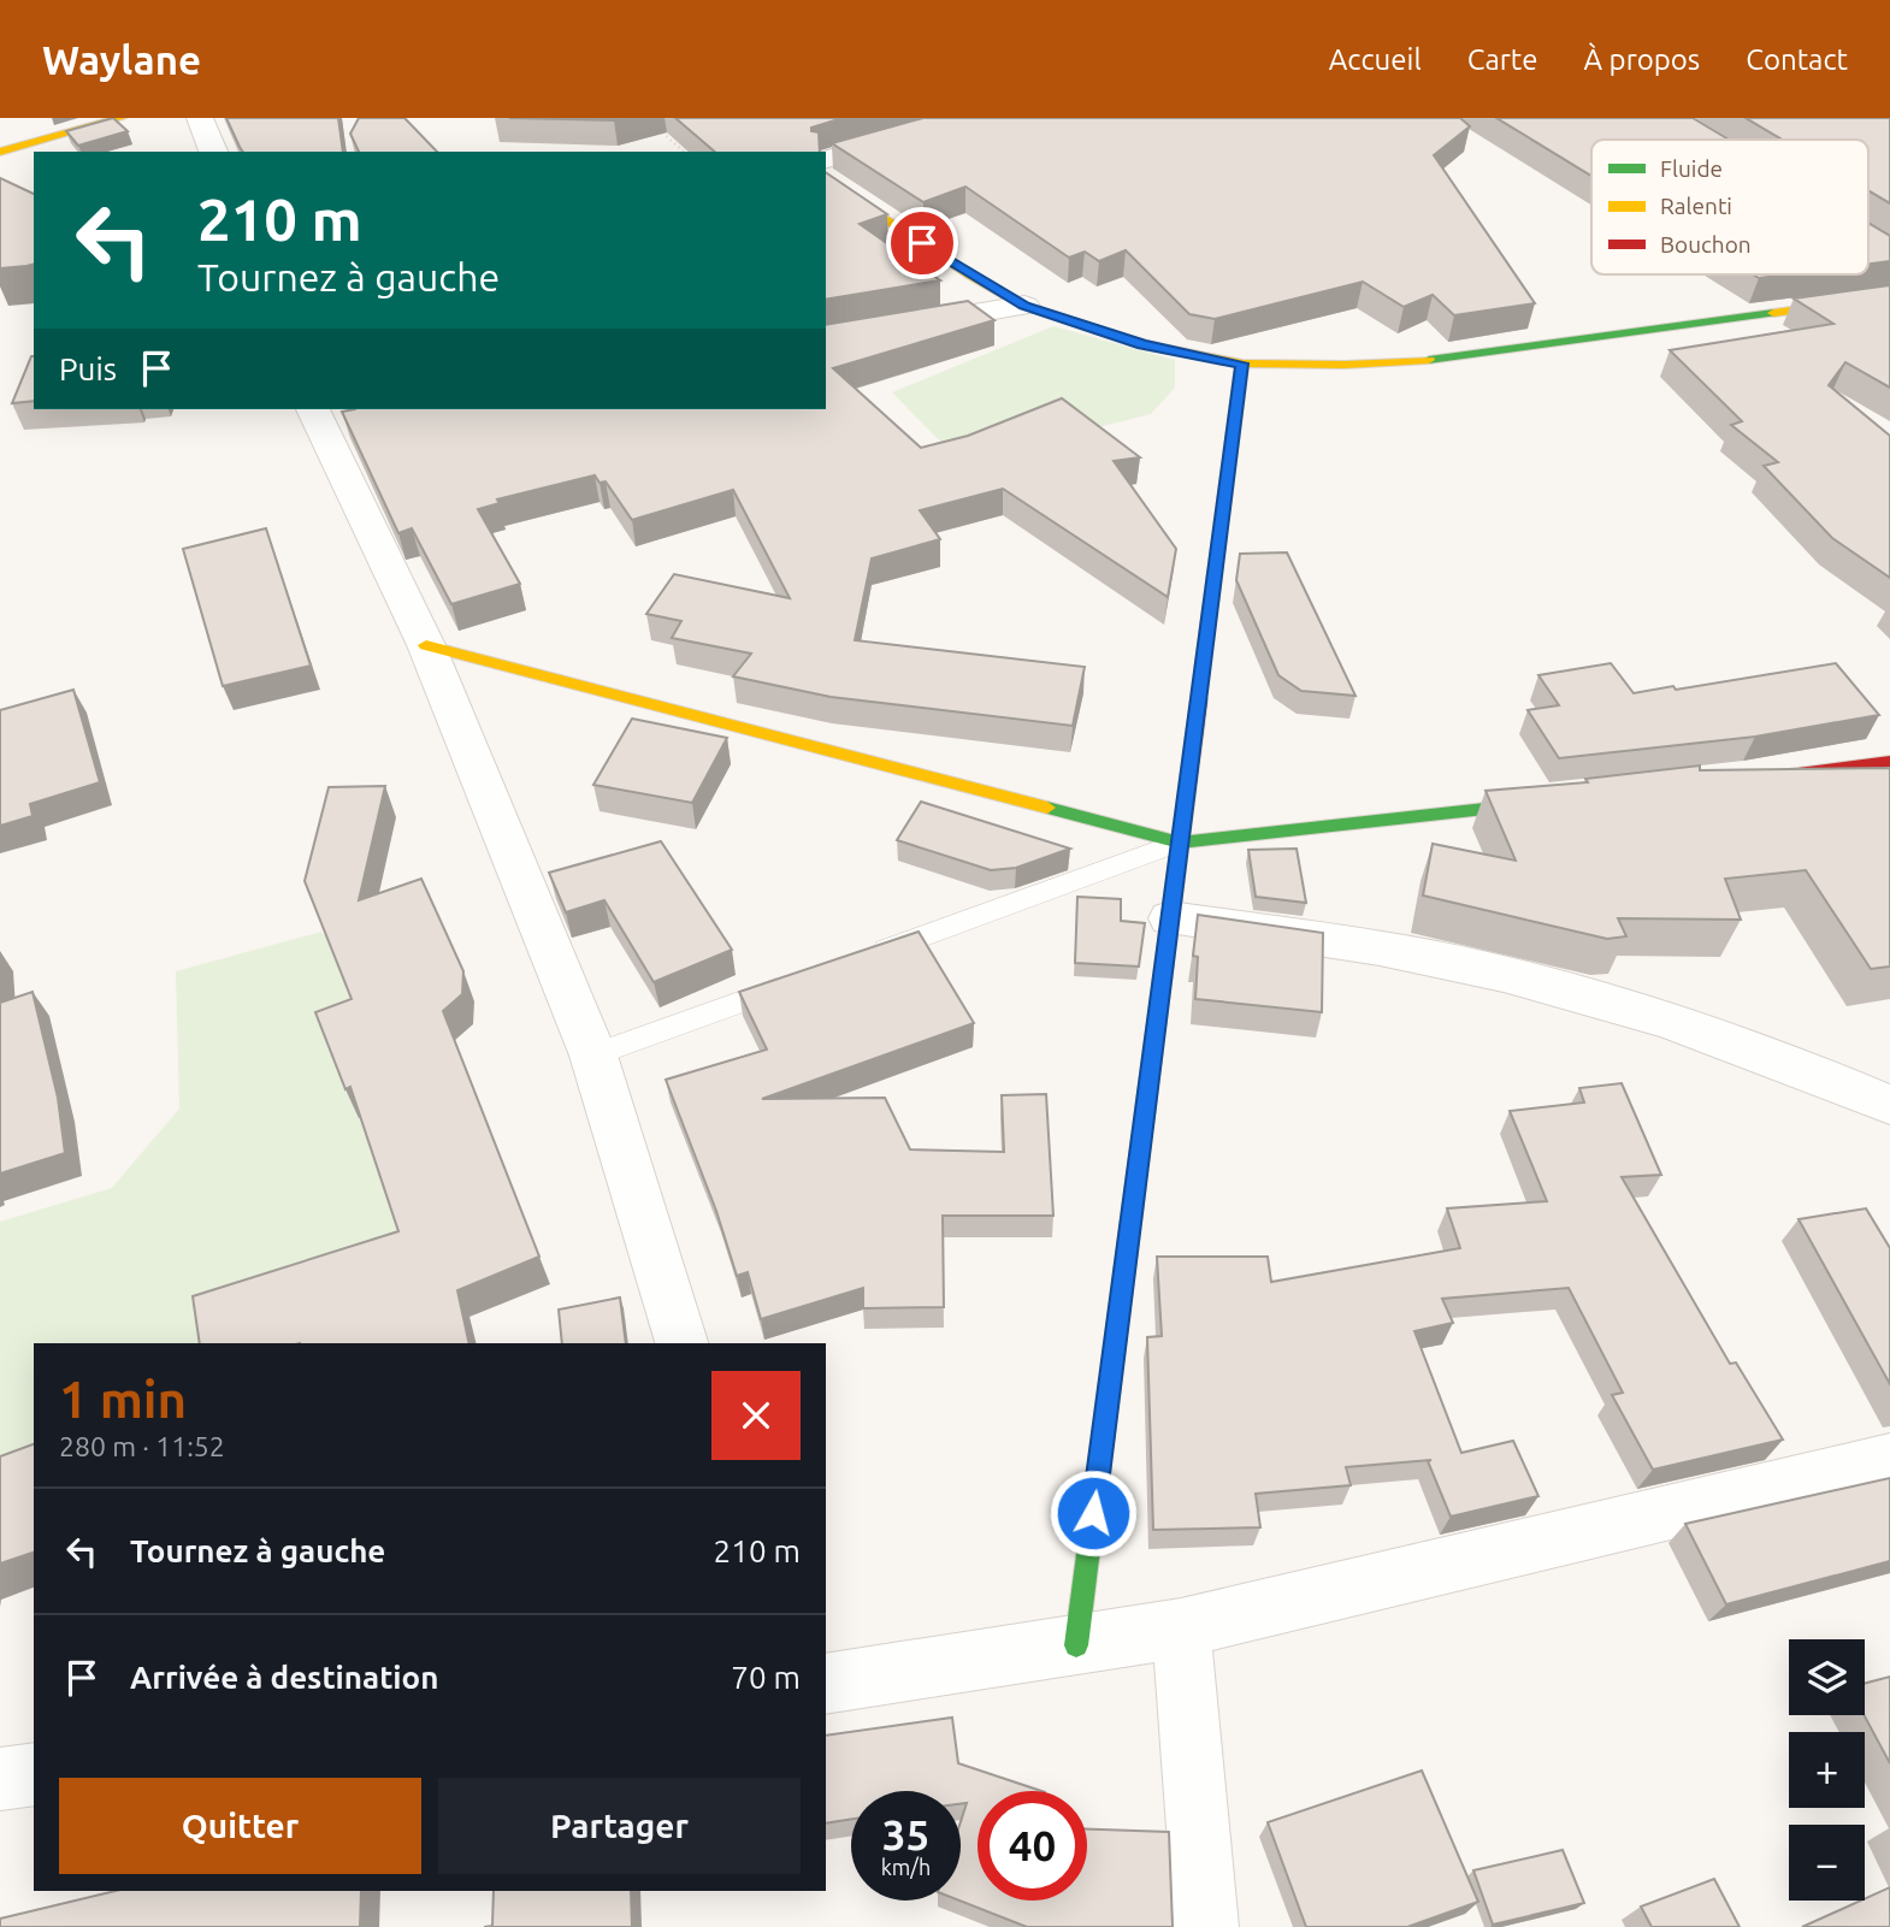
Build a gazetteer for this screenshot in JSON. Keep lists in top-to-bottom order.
{
  "legend": ["Fluide", "Ralenti", "Bouchon"],
  "page": {
    "header": "Waylane",
    "nav": [
      "Accueil",
      "Carte",
      "À propos",
      "Contact"
    ],
    "turn": ["210 m", "Tournez à gauche"],
    "then": "Puis",
    "heading": ["1 min", "280 m · 11:52"],
    "list": [
      {
        "name": "Tournez à gauche",
        "value": "210 m"
      },
      {
        "name": "Arrivée à destination",
        "value": "70 m"
      }
    ],
    "map_buttons": ["+", "−"],
    "buttons": ["Quitter", "Partager"],
    "speed": "35 km/h",
    "limit": "40"
  }
}
